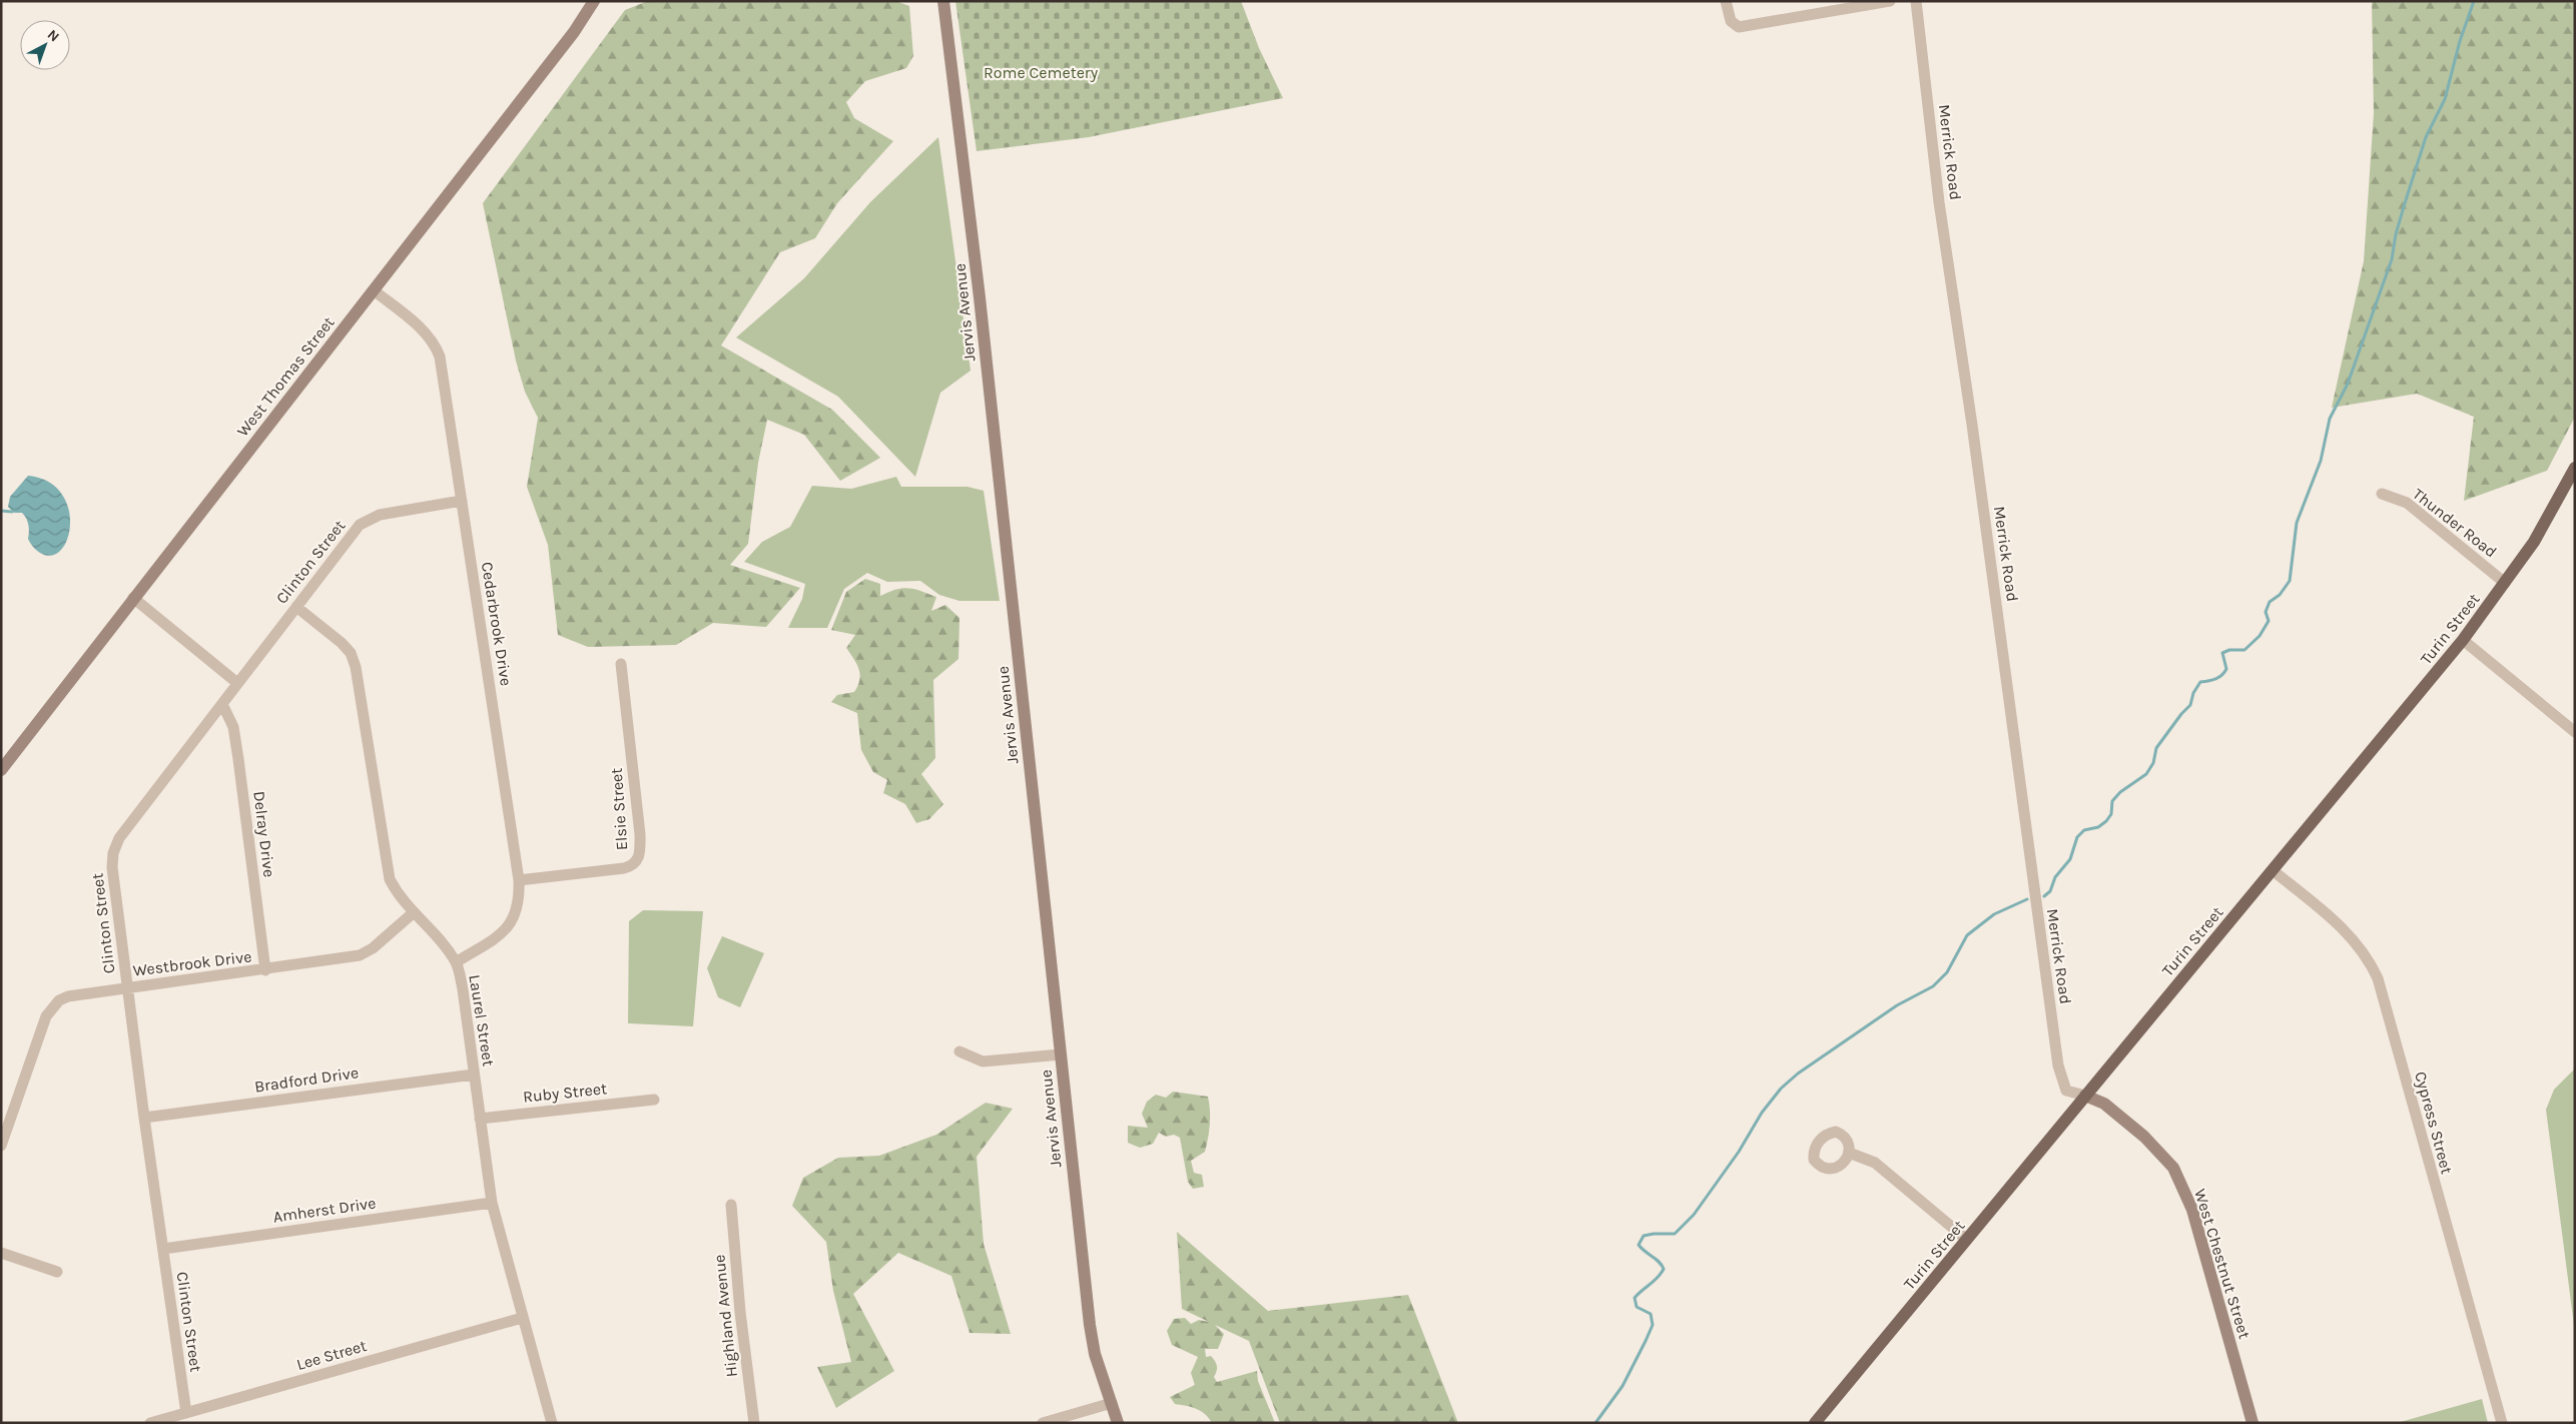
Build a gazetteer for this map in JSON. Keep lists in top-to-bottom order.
{
  "streets": {
    "main road": ["Turin Street"],
    "street": [
      "Merrick Road",
      "Jervis Avenue",
      "West Thomas Street",
      "Thunder Road",
      "Clinton Street",
      "Cedarbrook Drive",
      "Elsie Street",
      "Delray Drive",
      "Westbrook Drive",
      "Laurel Street",
      "Bradford Drive",
      "Ruby Street",
      "Cypress Street",
      "Amherst Drive",
      "West Chestnut Street",
      "Highland Avenue",
      "Lee Street"
    ]
  },
  "crossings": [
    ["Merrick Road", "Turin Street"],
    ["Merrick Road", "West Chestnut Street"],
    ["West Thomas Street", "Cedarbrook Drive"],
    ["Thunder Road", "Turin Street"],
    ["Clinton Street", "Cedarbrook Drive"],
    ["Clinton Street", "Delray Drive"],
    ["Clinton Street", "Westbrook Drive"],
    ["Clinton Street", "Laurel Street"],
    ["Clinton Street", "Bradford Drive"],
    ["Clinton Street", "Amherst Drive"],
    ["Clinton Street", "Lee Street"],
    ["Cedarbrook Drive", "Elsie Street"],
    ["Cedarbrook Drive", "Laurel Street"],
    ["Turin Street", "Cypress Street"],
    ["Turin Street", "West Chestnut Street"],
    ["Delray Drive", "Westbrook Drive"],
    ["Westbrook Drive", "Laurel Street"],
    ["Laurel Street", "Bradford Drive"],
    ["Laurel Street", "Ruby Street"],
    ["Laurel Street", "Amherst Drive"],
    ["Laurel Street", "Lee Street"]
  ],
  "parks": ["Rome Cemetery"],
  "north": "top right"
}
